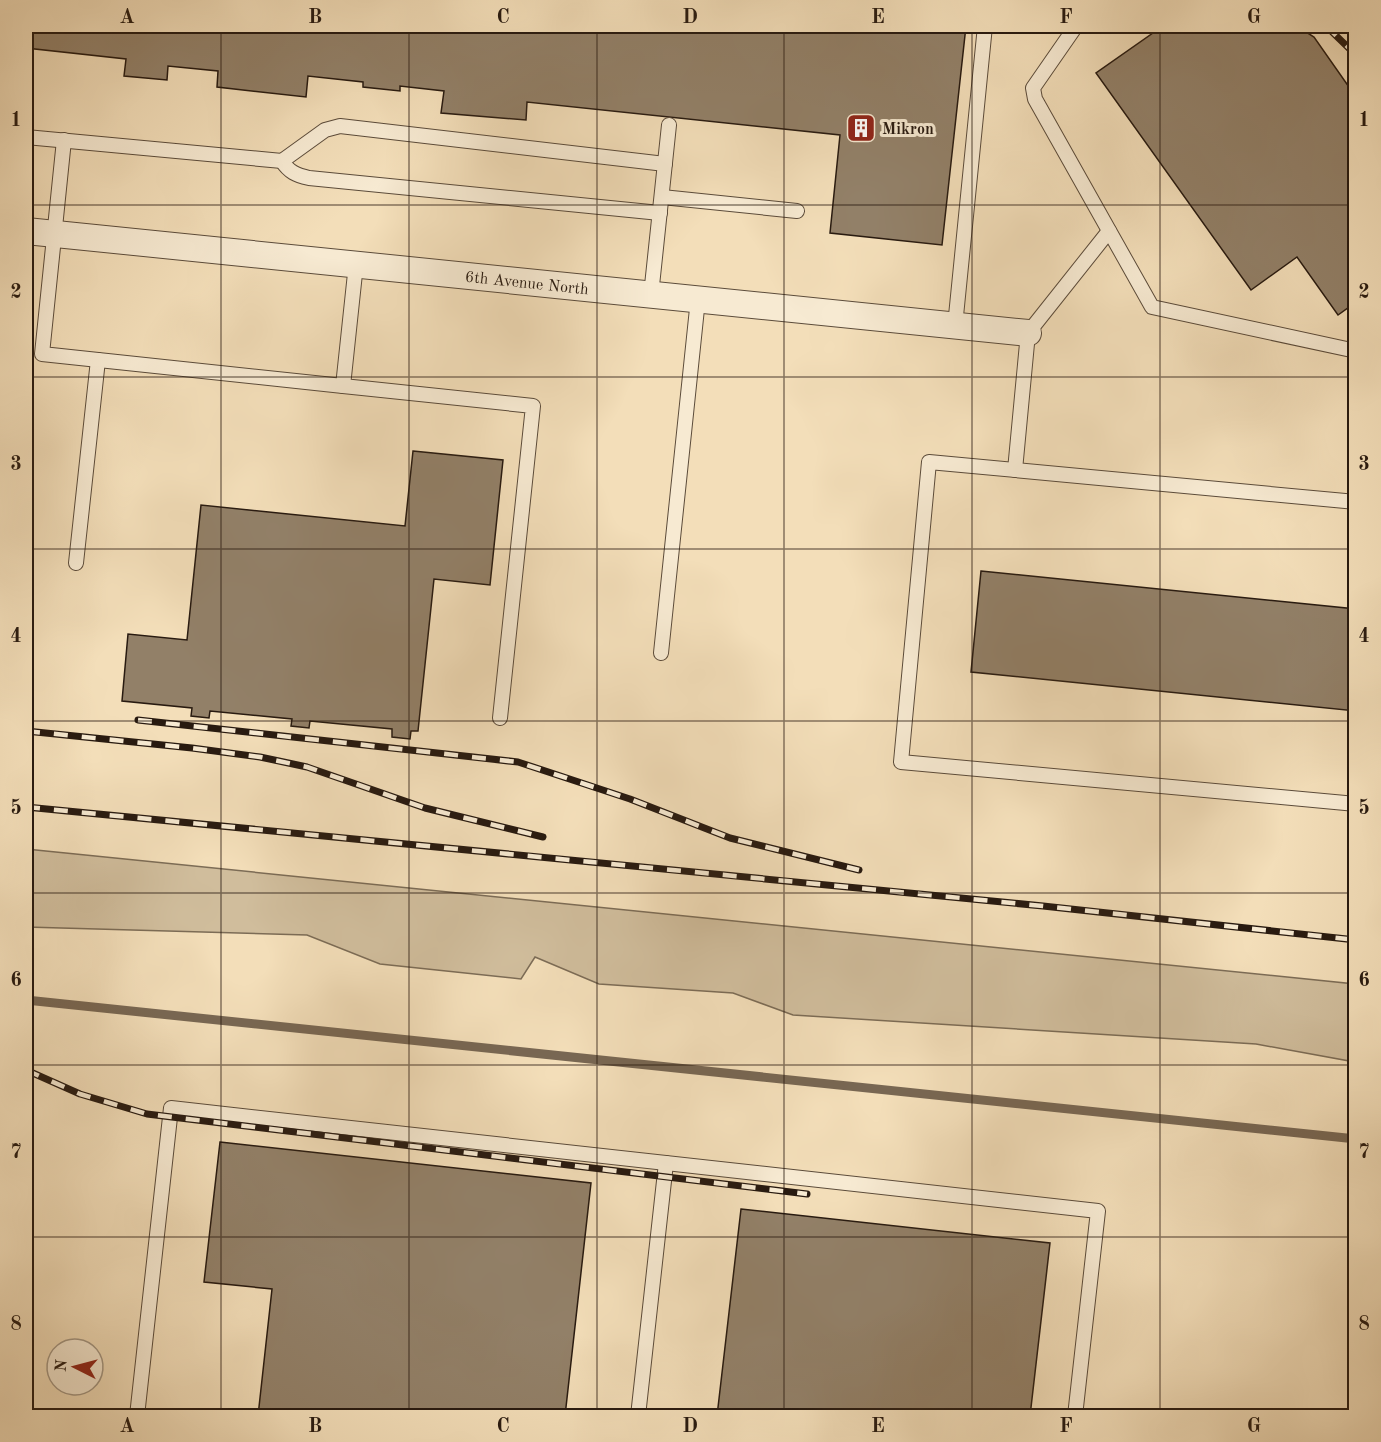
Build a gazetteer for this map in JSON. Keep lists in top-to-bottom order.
{
  "streets": {
    "street": ["6th Avenue North"]
  },
  "places": {
    "building": ["Mikron"]
  },
  "north": "left",
  "grid": {
    "columns": [
      "A",
      "B",
      "C",
      "D",
      "E",
      "F",
      "G"
    ],
    "rows": [
      "1",
      "2",
      "3",
      "4",
      "5",
      "6",
      "7",
      "8"
    ]
  }
}
